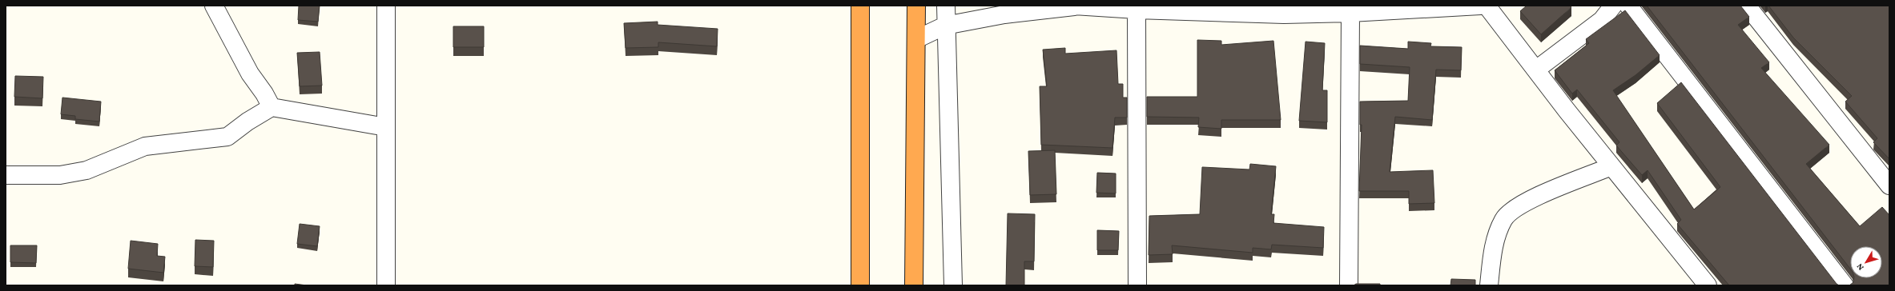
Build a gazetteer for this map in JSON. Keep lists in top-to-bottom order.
{
  "north": "bottom left"
}
